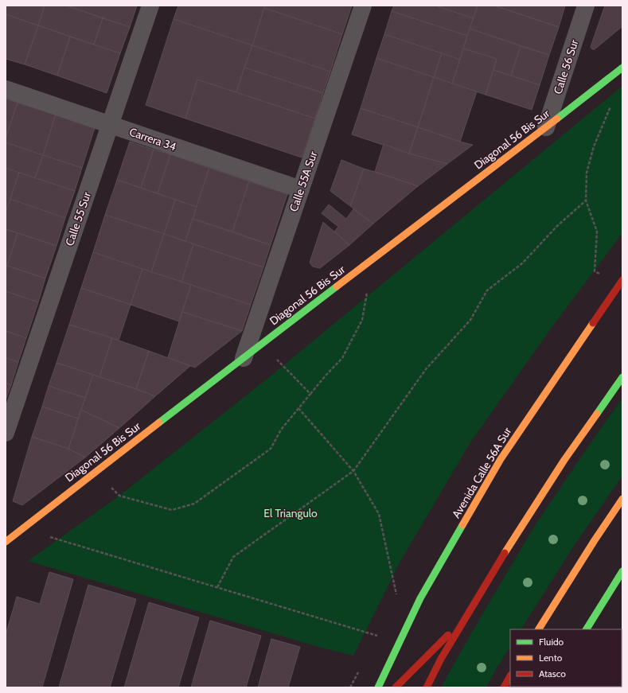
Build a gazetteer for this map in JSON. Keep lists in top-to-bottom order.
{
  "streets": {
    "main road": ["Diagonal 56 Bis Sur", "Avenida Calle 56A Sur"],
    "street": [
      "Calle 56 Sur",
      "Carrera 34",
      "Calle 55A Sur",
      "Calle 55 Sur"
    ]
  },
  "crossings": [
    ["Calle 56 Sur", "Diagonal 56 Bis Sur"],
    ["Carrera 34", "Calle 55A Sur"],
    ["Carrera 34", "Calle 55 Sur"],
    ["Diagonal 56 Bis Sur", "Calle 55A Sur"]
  ],
  "parks": ["El Triangulo"],
  "legend": ["Fluido", "Lento", "Atasco"]
}
